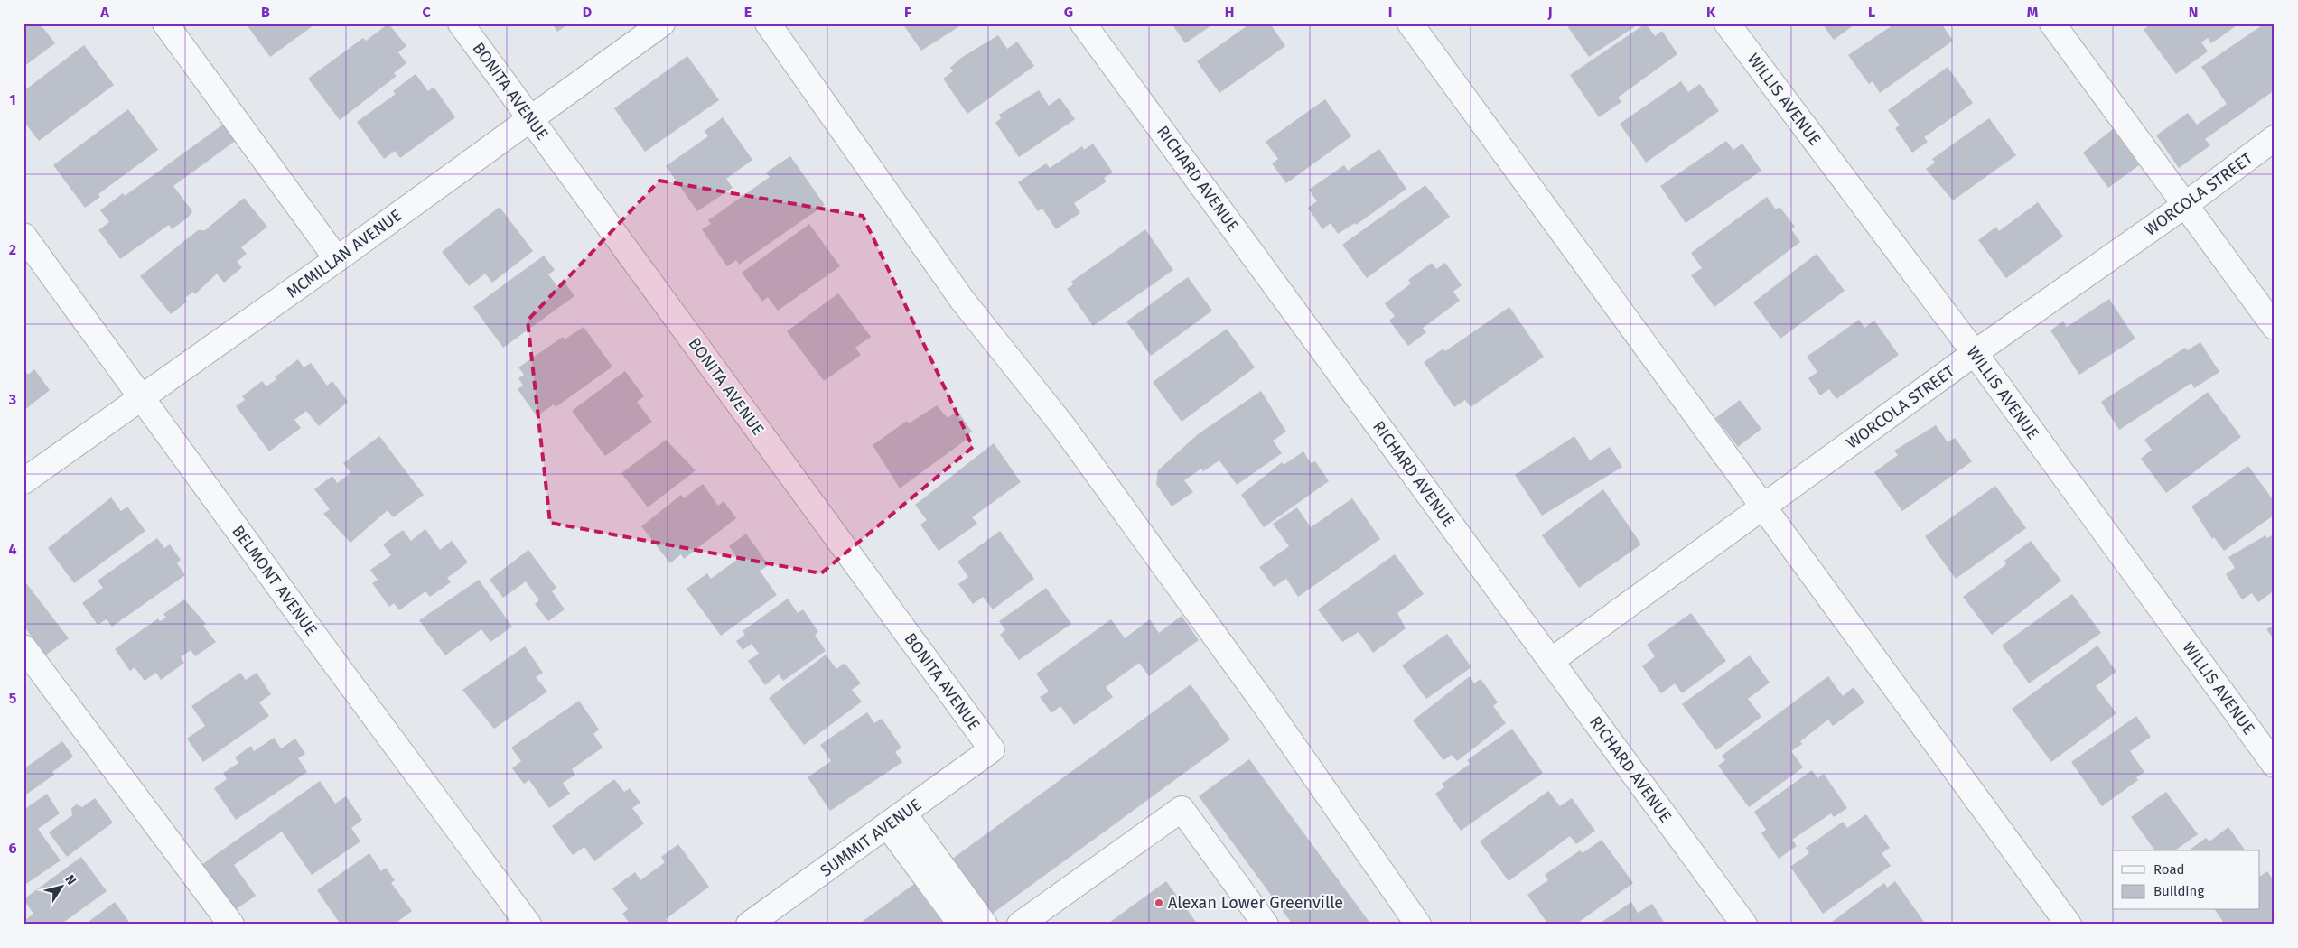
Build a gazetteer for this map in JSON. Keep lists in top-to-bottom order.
{
  "streets": {
    "street": [
      "BONITA AVENUE",
      "WILLIS AVENUE",
      "RICHARD AVENUE",
      "WORCOLA STREET",
      "MCMILLAN AVENUE",
      "BELMONT AVENUE",
      "SUMMIT AVENUE"
    ]
  },
  "crossings": [
    ["BONITA AVENUE", "MCMILLAN AVENUE"],
    ["BONITA AVENUE", "SUMMIT AVENUE"],
    ["WILLIS AVENUE", "WORCOLA STREET"],
    ["RICHARD AVENUE", "WORCOLA STREET"],
    ["MCMILLAN AVENUE", "BELMONT AVENUE"]
  ],
  "places": ["Alexan Lower Greenville"],
  "legend": ["Road", "Building"],
  "north": "top right",
  "grid": {
    "columns": [
      "A",
      "B",
      "C",
      "D",
      "E",
      "F",
      "G",
      "H",
      "I",
      "J",
      "K",
      "L",
      "M",
      "N"
    ],
    "rows": [
      "1",
      "2",
      "3",
      "4",
      "5",
      "6"
    ]
  }
}
